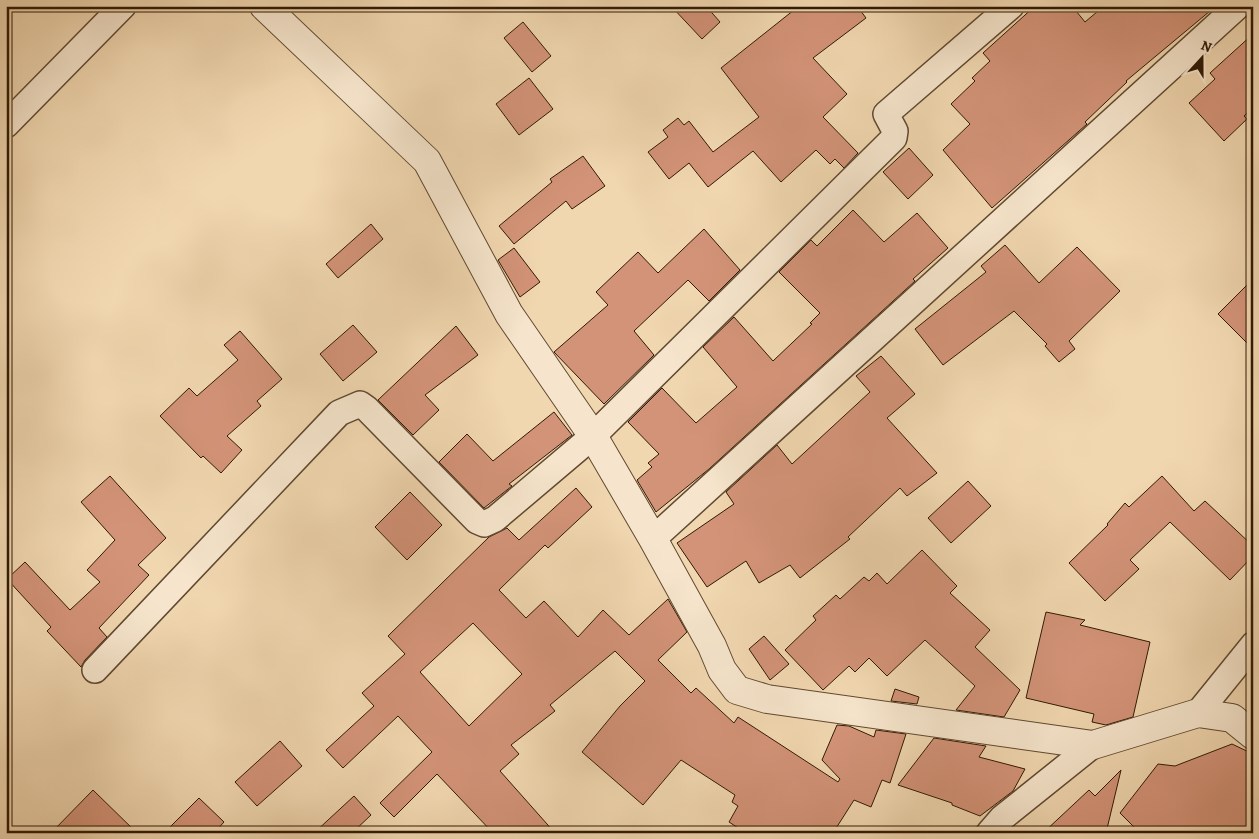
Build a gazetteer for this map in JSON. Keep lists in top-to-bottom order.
{
  "north": "top"
}
